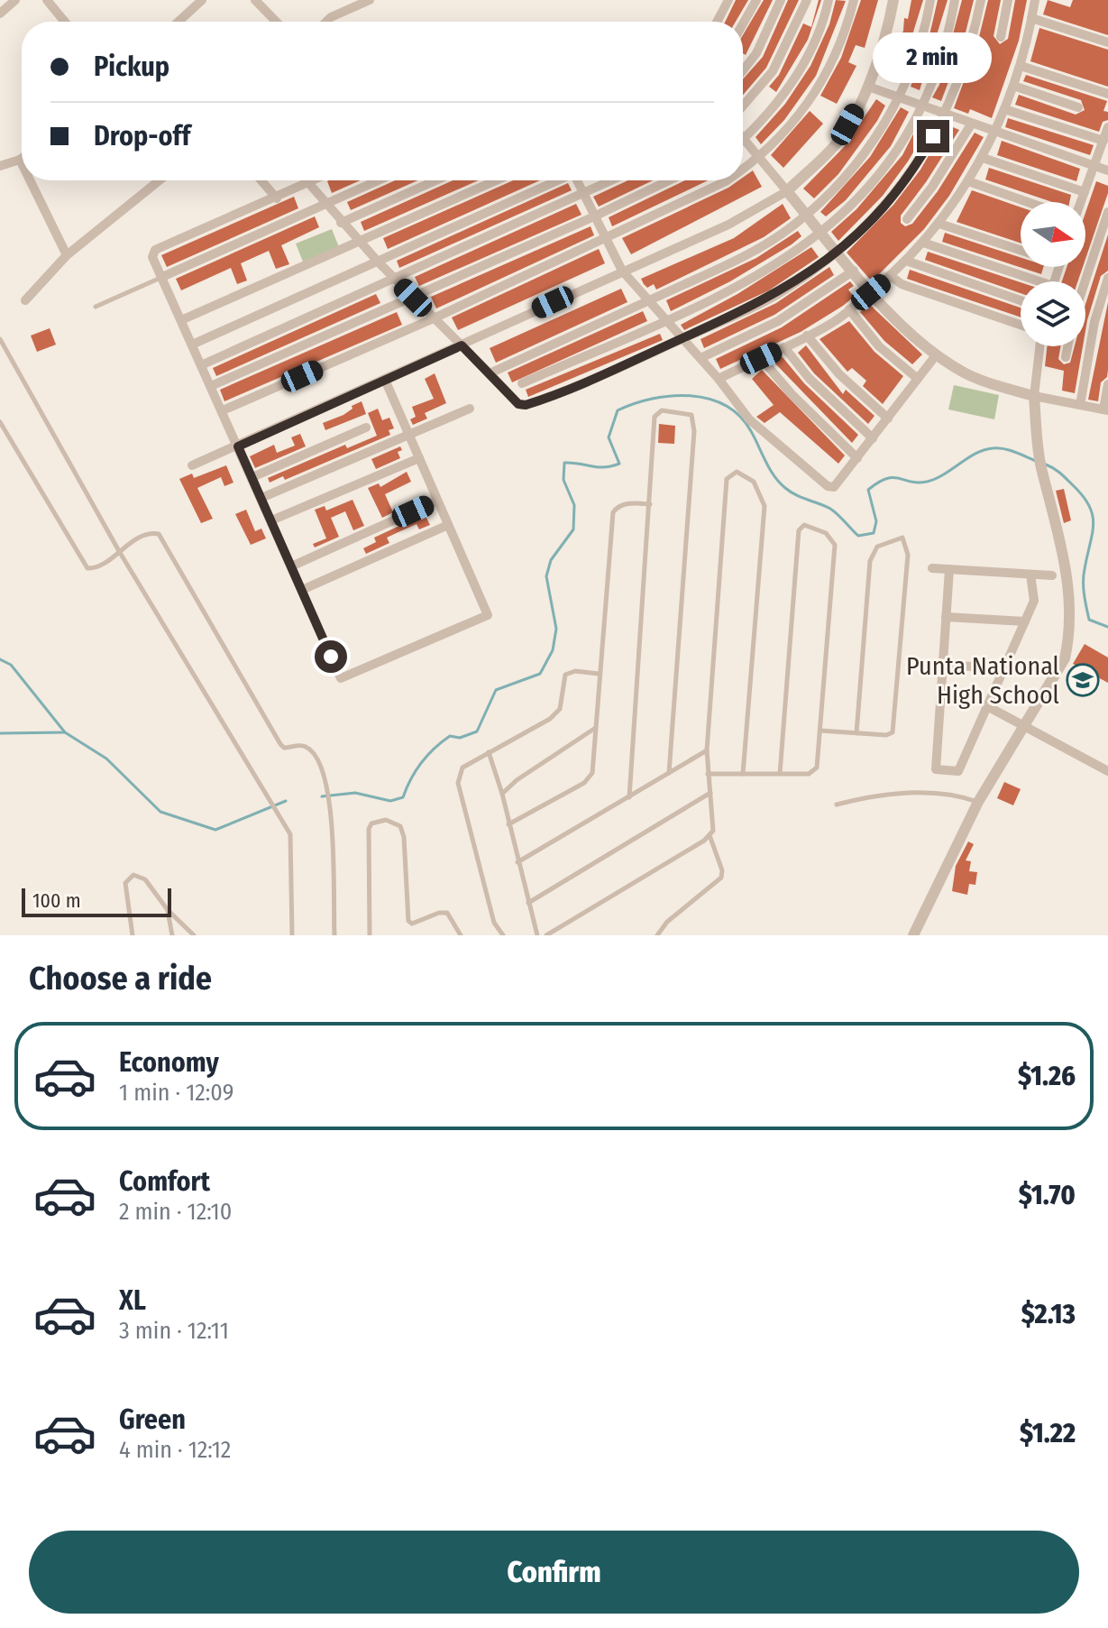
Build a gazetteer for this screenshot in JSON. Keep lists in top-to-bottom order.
{
  "places": {
    "school or university": ["Punta National High School"]
  },
  "scale_bar": "100 m",
  "north": "right",
  "page": {
    "banner": ["Pickup", "Drop-off"],
    "bubble": "2 min",
    "scale": "100 m",
    "heading": "Choose a ride",
    "list": [
      {
        "name": "Economy",
        "note": "1 min · 12:09",
        "value": "$1.26"
      },
      {
        "name": "Comfort",
        "note": "2 min · 12:10",
        "value": "$1.70"
      },
      {
        "name": "XL",
        "note": "3 min · 12:11",
        "value": "$2.13"
      },
      {
        "name": "Green",
        "note": "4 min · 12:12",
        "value": "$1.22"
      }
    ],
    "buttons": "Confirm"
  }
}
